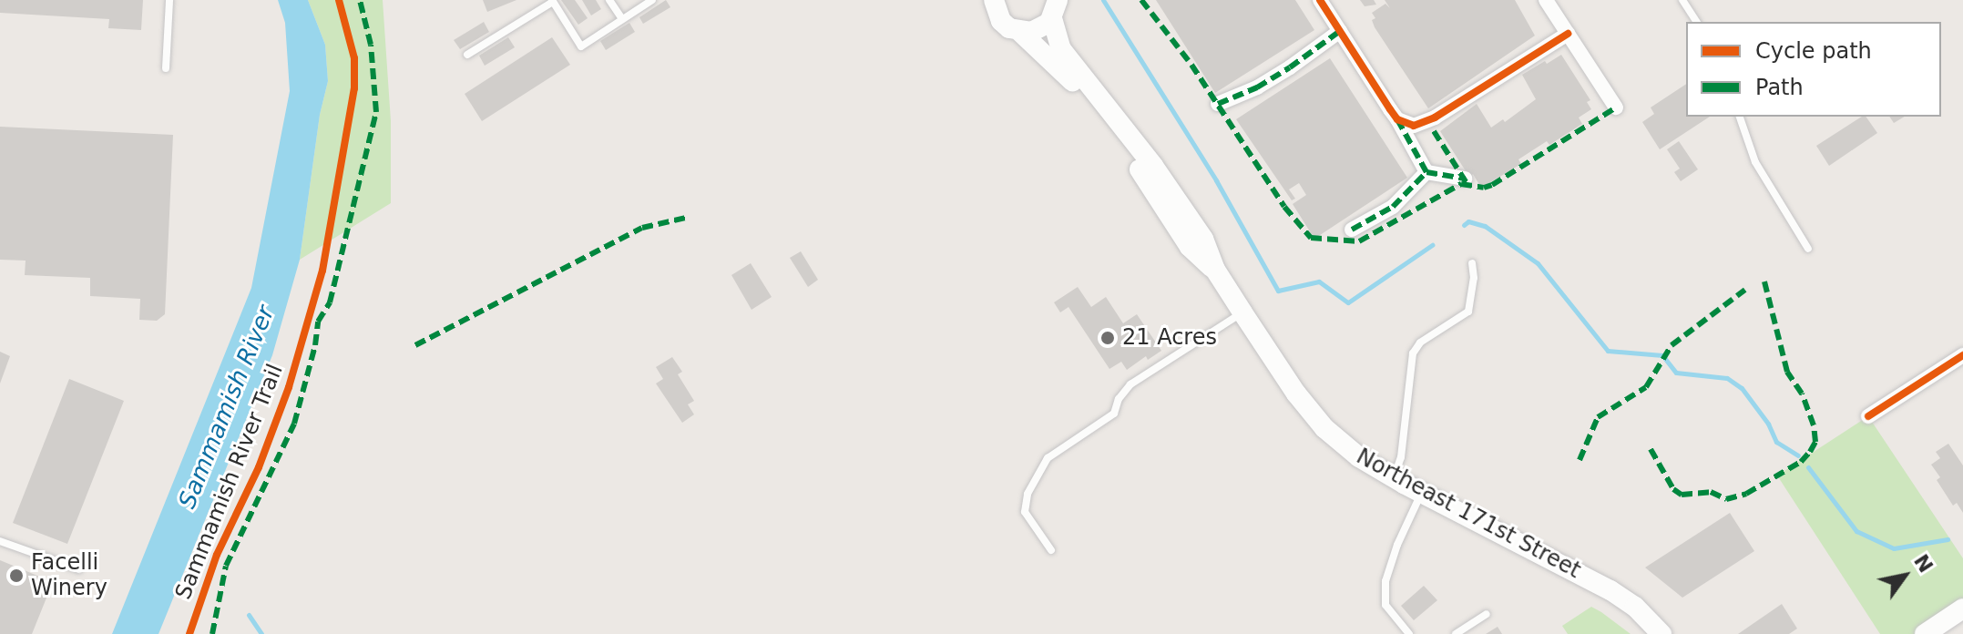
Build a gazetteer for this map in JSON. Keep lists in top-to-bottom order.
{
  "streets": {
    "main road": ["Northeast 171st Street"],
    "cycle path": ["Sammamish River Trail"]
  },
  "water": ["Sammamish River"],
  "places": ["21 Acres", "Facelli Winery"],
  "legend": ["Cycle path", "Path"],
  "north": "top right"
}
